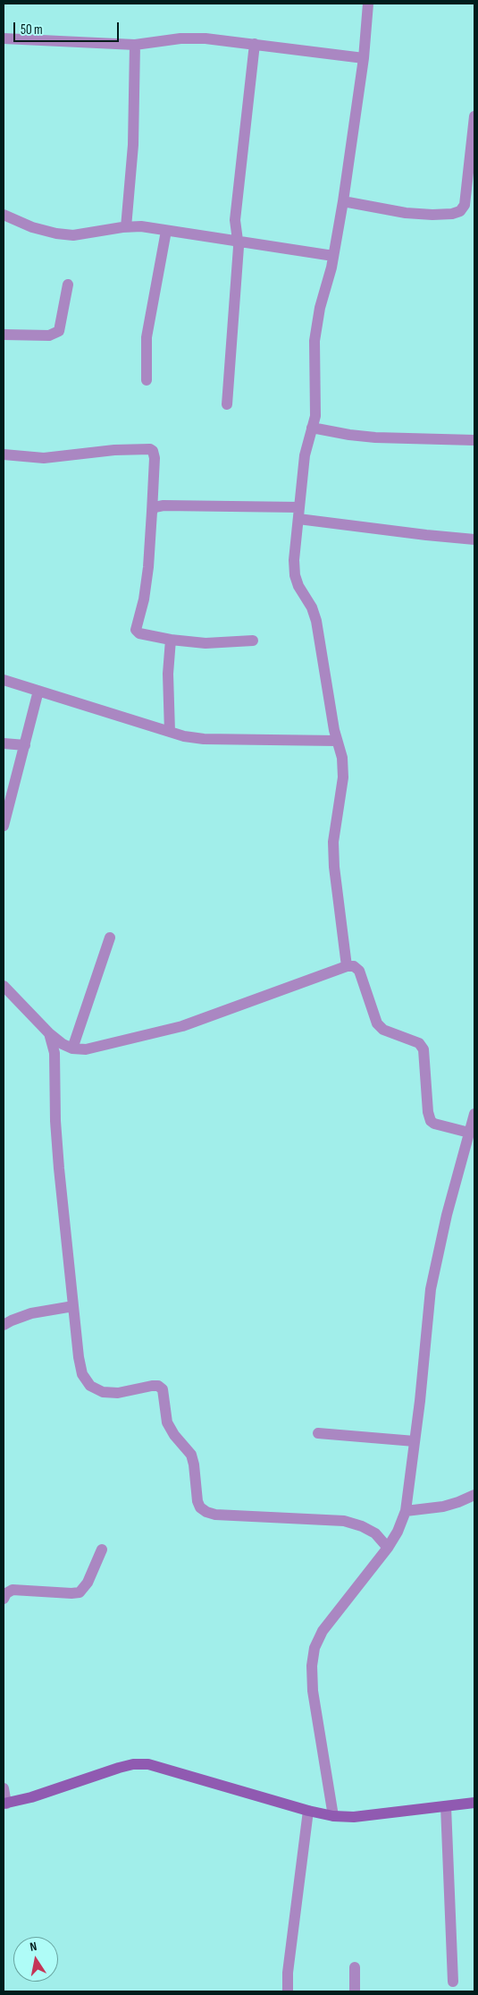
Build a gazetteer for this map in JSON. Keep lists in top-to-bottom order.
{
  "scale_bar": "50 m",
  "north": "top"
}
